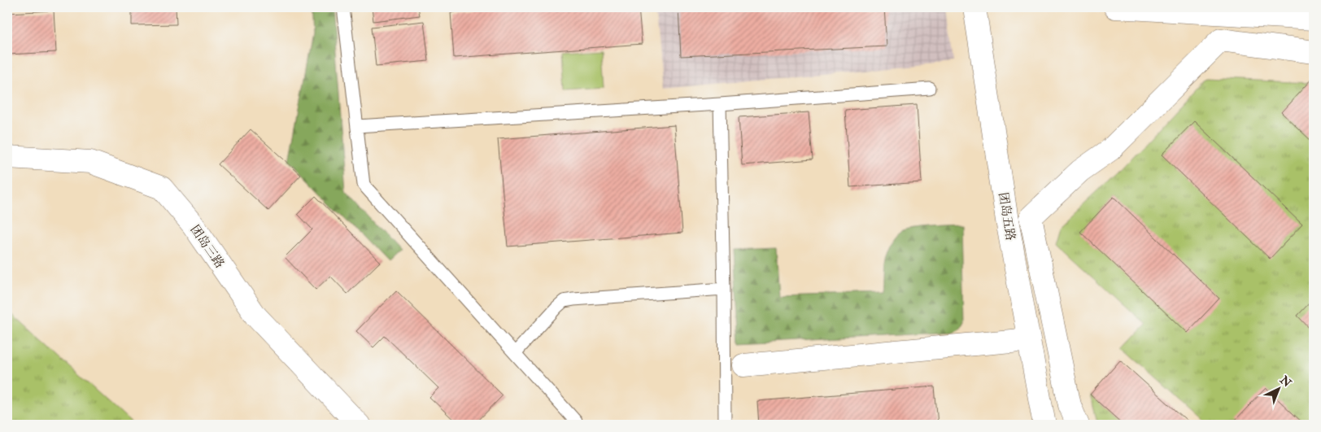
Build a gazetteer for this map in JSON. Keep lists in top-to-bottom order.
{
  "streets": {
    "street": ["团岛五路", "团岛三路"]
  },
  "north": "top right"
}
